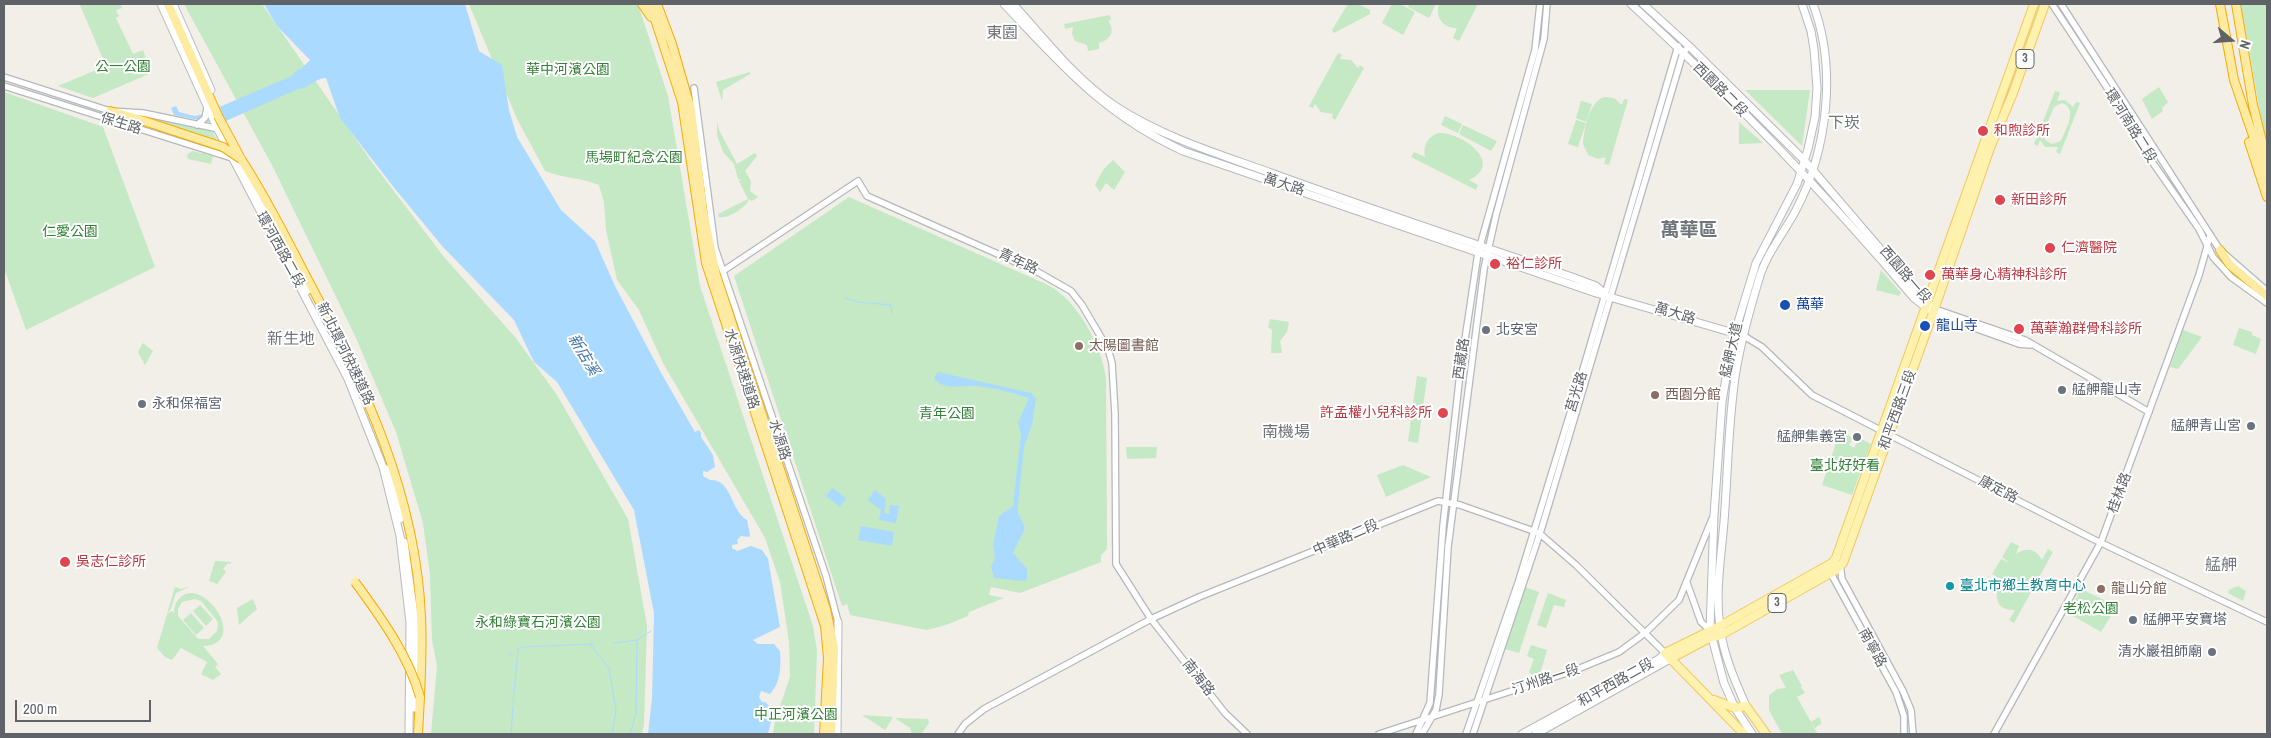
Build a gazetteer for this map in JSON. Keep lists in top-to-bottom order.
{
  "streets": {
    "highway": ["新北環河快速道路", "水源快速道路"],
    "main road": [
      "3",
      "西園路二段",
      "萬大路",
      "環河西路二段",
      "西園路一段",
      "艋舺大道",
      "和平西路三段",
      "水源路",
      "中華路二段",
      "和平西路二段"
    ],
    "street": [
      "保生路",
      "環河南路二段",
      "青年路",
      "西藏路",
      "莒光路",
      "康定路",
      "桂林路",
      "南寧路",
      "南海路",
      "汀州路一段"
    ]
  },
  "crossings": [
    ["西園路二段", "西園路一段"],
    ["西園路二段", "艋舺大道"],
    ["西園路二段", "莒光路"],
    ["保生路", "環河西路二段"],
    ["保生路", "新北環河快速道路"],
    ["環河南路二段", "桂林路"],
    ["萬大路", "艋舺大道"],
    ["萬大路", "西藏路"],
    ["萬大路", "莒光路"],
    ["萬大路", "康定路"],
    ["環河西路二段", "新北環河快速道路"],
    ["青年路", "水源路"],
    ["青年路", "南海路"],
    ["西園路一段", "艋舺大道"],
    ["西園路一段", "和平西路三段"],
    ["西園路一段", "桂林路"],
    ["艋舺大道", "和平西路三段"],
    ["艋舺大道", "康定路"],
    ["艋舺大道", "中華路二段"],
    ["艋舺大道", "汀州路一段"],
    ["艋舺大道", "和平西路二段"],
    ["西藏路", "中華路二段"],
    ["西藏路", "汀州路一段"],
    ["莒光路", "中華路二段"],
    ["莒光路", "汀州路一段"],
    ["和平西路三段", "康定路"],
    ["和平西路三段", "南寧路"],
    ["和平西路三段", "和平西路二段"],
    ["康定路", "桂林路"],
    ["中華路二段", "南海路"],
    ["中華路二段", "汀州路一段"],
    ["中華路二段", "和平西路二段"]
  ],
  "districts": [
    "東園",
    "下崁",
    "萬華區",
    "新生地",
    "南機場",
    "艋舺"
  ],
  "water": ["新店溪"],
  "parks": [
    "公一公園",
    "華中河濱公園",
    "馬場町紀念公園",
    "仁愛公園",
    "青年公園",
    "臺北好好看",
    "老松公園",
    "永和綠寶石河濱公園",
    "中正河濱公園"
  ],
  "places": [
    "和煦診所",
    "新田診所",
    "仁濟醫院",
    "裕仁診所",
    "萬華身心精神科診所",
    "萬華",
    "龍山寺",
    "萬華瀚群骨科診所",
    "北安宮",
    "太陽圖書館",
    "艋舺龍山寺",
    "西園分館",
    "永和保福宮",
    "許孟權小兒科診所",
    "艋舺青山宮",
    "艋舺集義宮",
    "吳志仁診所",
    "臺北市鄉土教育中心",
    "龍山分館",
    "艋舺平安寶塔",
    "清水巖祖師廟"
  ],
  "scale_bar": "200 m",
  "north": "right"
}
